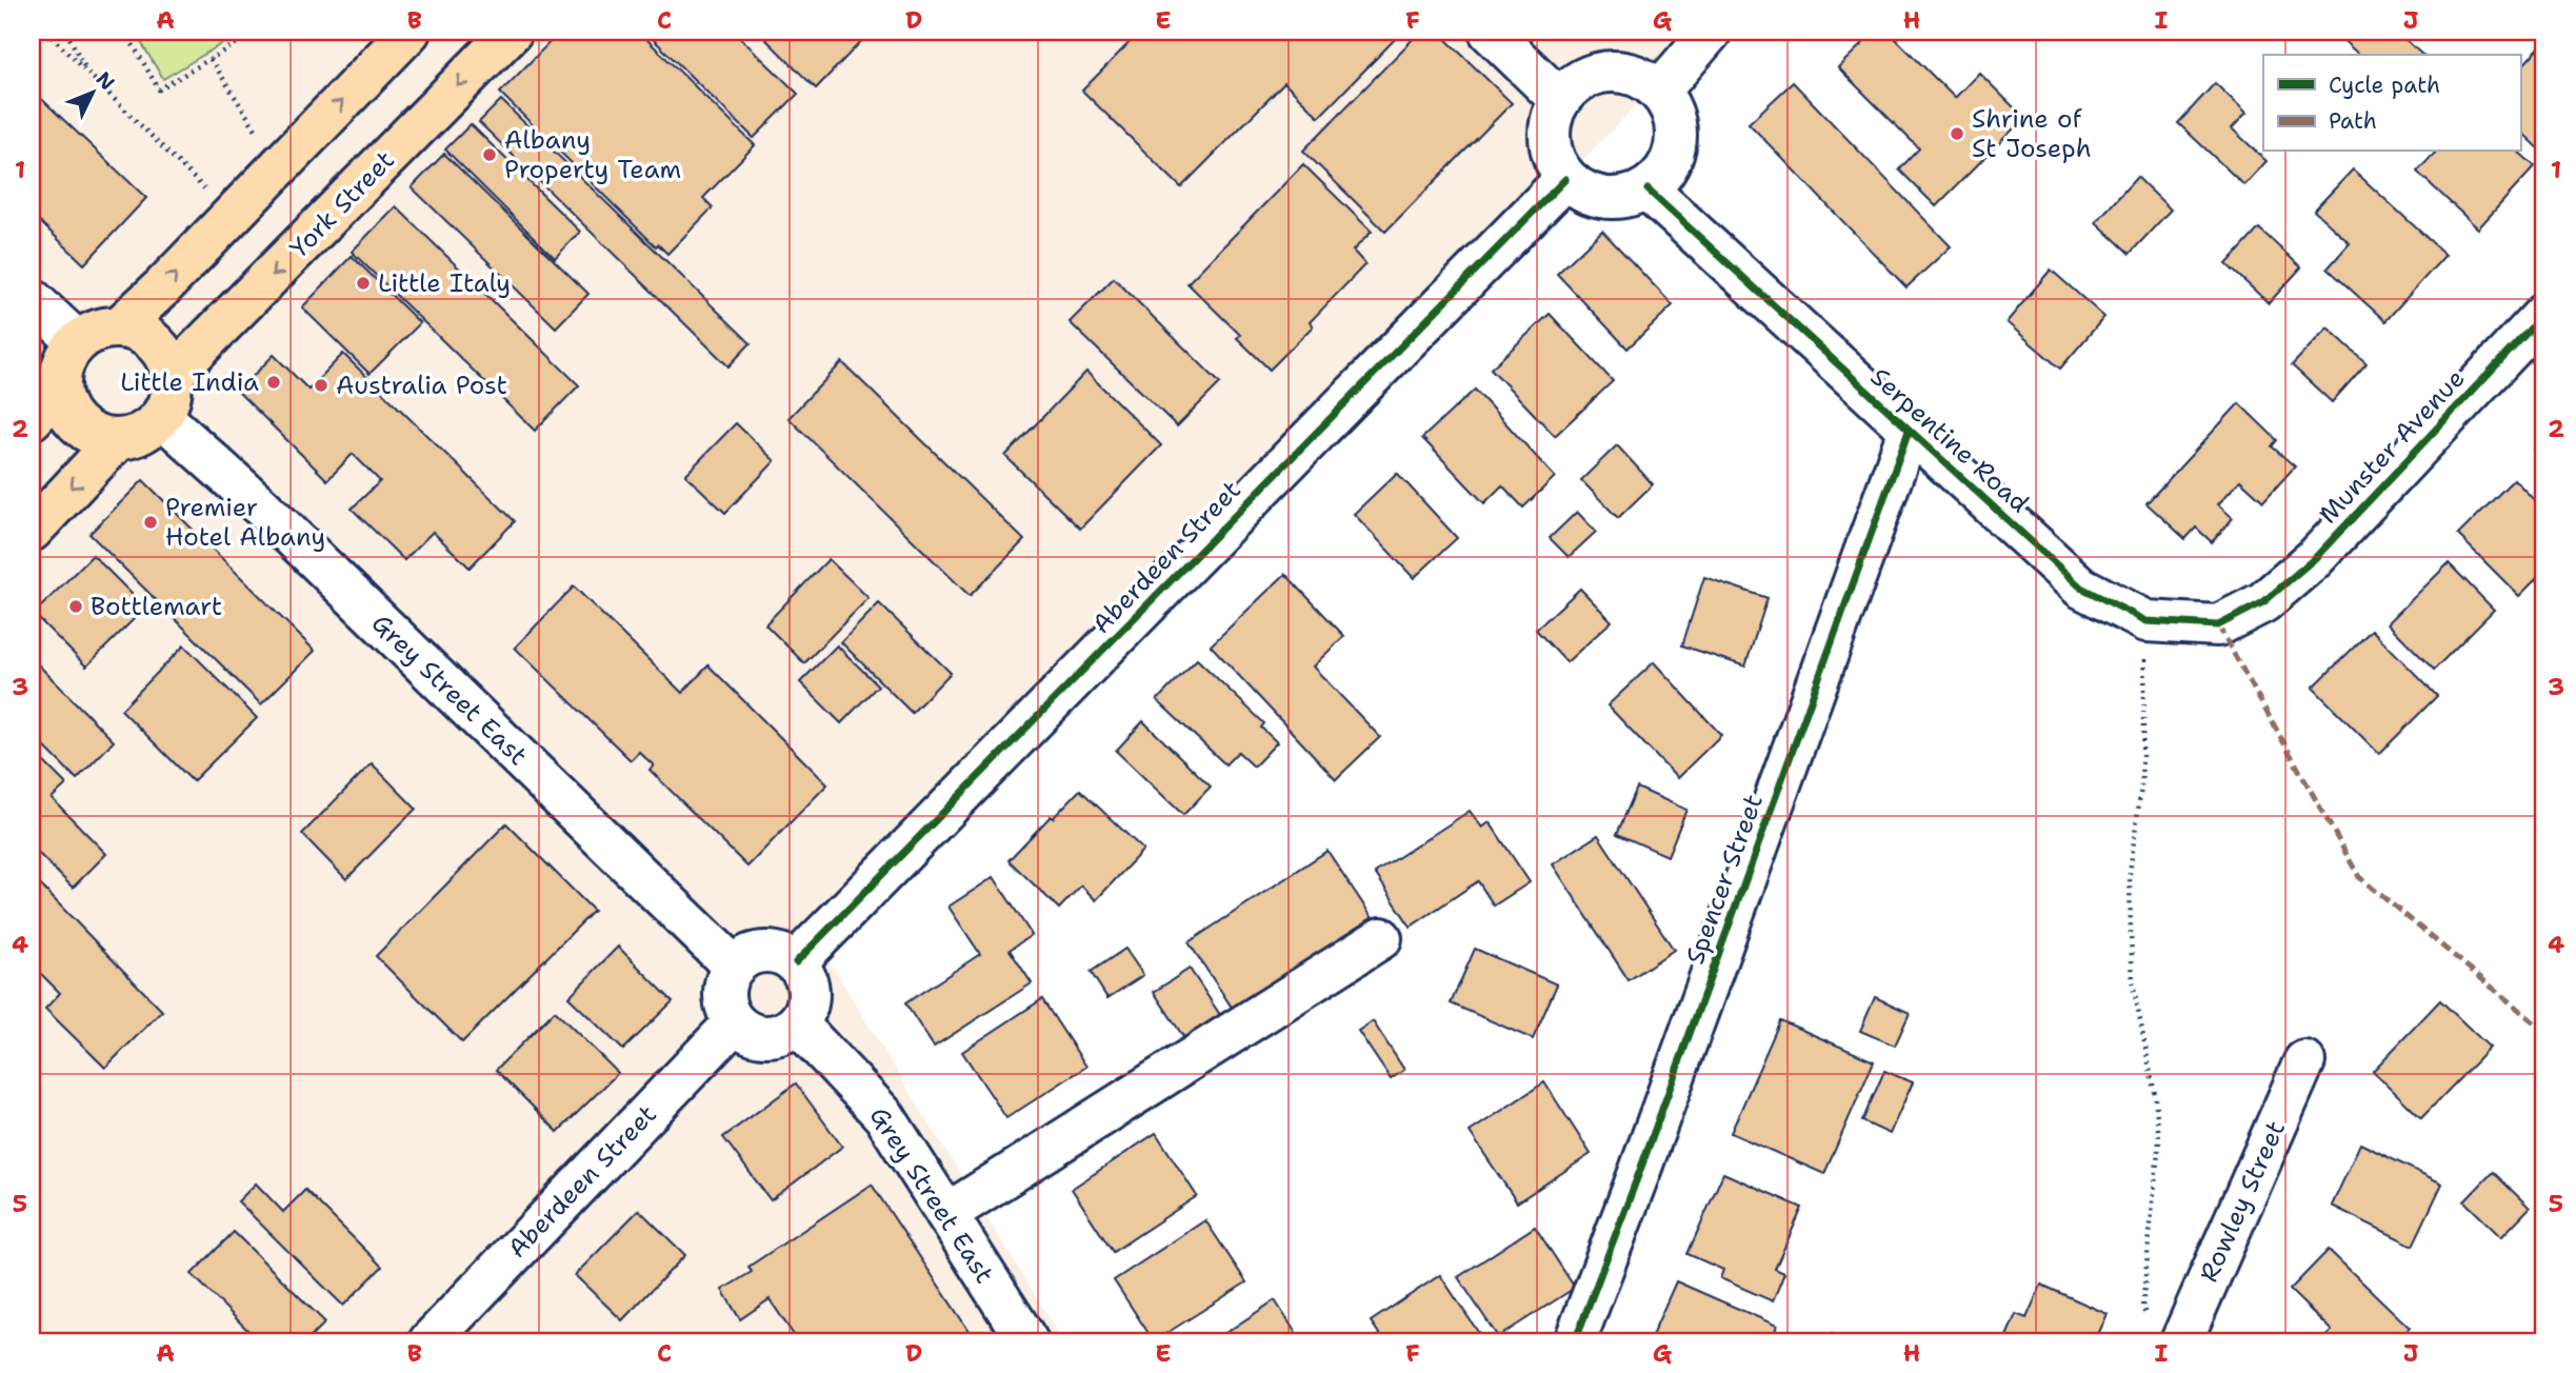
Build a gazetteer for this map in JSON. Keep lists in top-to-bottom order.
{
  "streets": {
    "main road": ["York Street"],
    "street": [
      "Serpentine Road",
      "Munster Avenue",
      "Aberdeen Street",
      "Grey Street East",
      "Spencer Street",
      "Rowley Street"
    ]
  },
  "crossings": [
    ["York Street", "Grey Street East"],
    ["Serpentine Road", "Munster Avenue"],
    ["Serpentine Road", "Aberdeen Street"],
    ["Serpentine Road", "Spencer Street"],
    ["Aberdeen Street", "Grey Street East"]
  ],
  "places": [
    "Shrine of St Joseph",
    "Albany Property Team",
    "Little Italy",
    "Little India",
    "Australia Post",
    "Premier Hotel Albany",
    "Bottlemart"
  ],
  "legend": ["Cycle path", "Path"],
  "north": "top right",
  "grid": {
    "columns": [
      "A",
      "B",
      "C",
      "D",
      "E",
      "F",
      "G",
      "H",
      "I",
      "J"
    ],
    "rows": [
      "1",
      "2",
      "3",
      "4",
      "5"
    ]
  }
}
